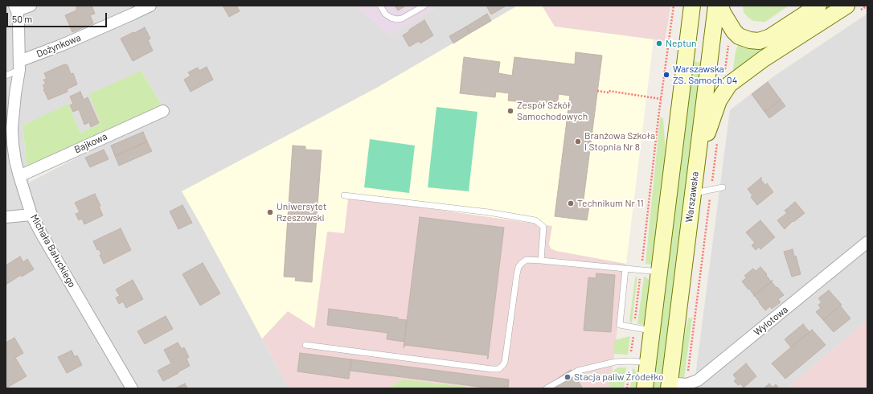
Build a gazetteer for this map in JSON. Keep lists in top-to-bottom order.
{
  "streets": {
    "main road": ["Warszawska"],
    "street": [
      "Dożynkowa",
      "Bajkowa",
      "Michała Bałuckiego",
      "Wylotowa"
    ]
  },
  "crossings": [
    ["Dożynkowa", "Michała Bałuckiego"],
    ["Bajkowa", "Michała Bałuckiego"]
  ],
  "places": [
    "Neptun",
    "Warszawska ZS. Samoch. 04",
    "Zespół Szkół Samochodowych",
    "Branżowa Szkoła I Stopnia Nr 8",
    "Technikum Nr 11",
    "Uniwersytet Rzeszowski",
    "Stacja paliw Źródełko"
  ],
  "scale_bar": "50 m"
}
